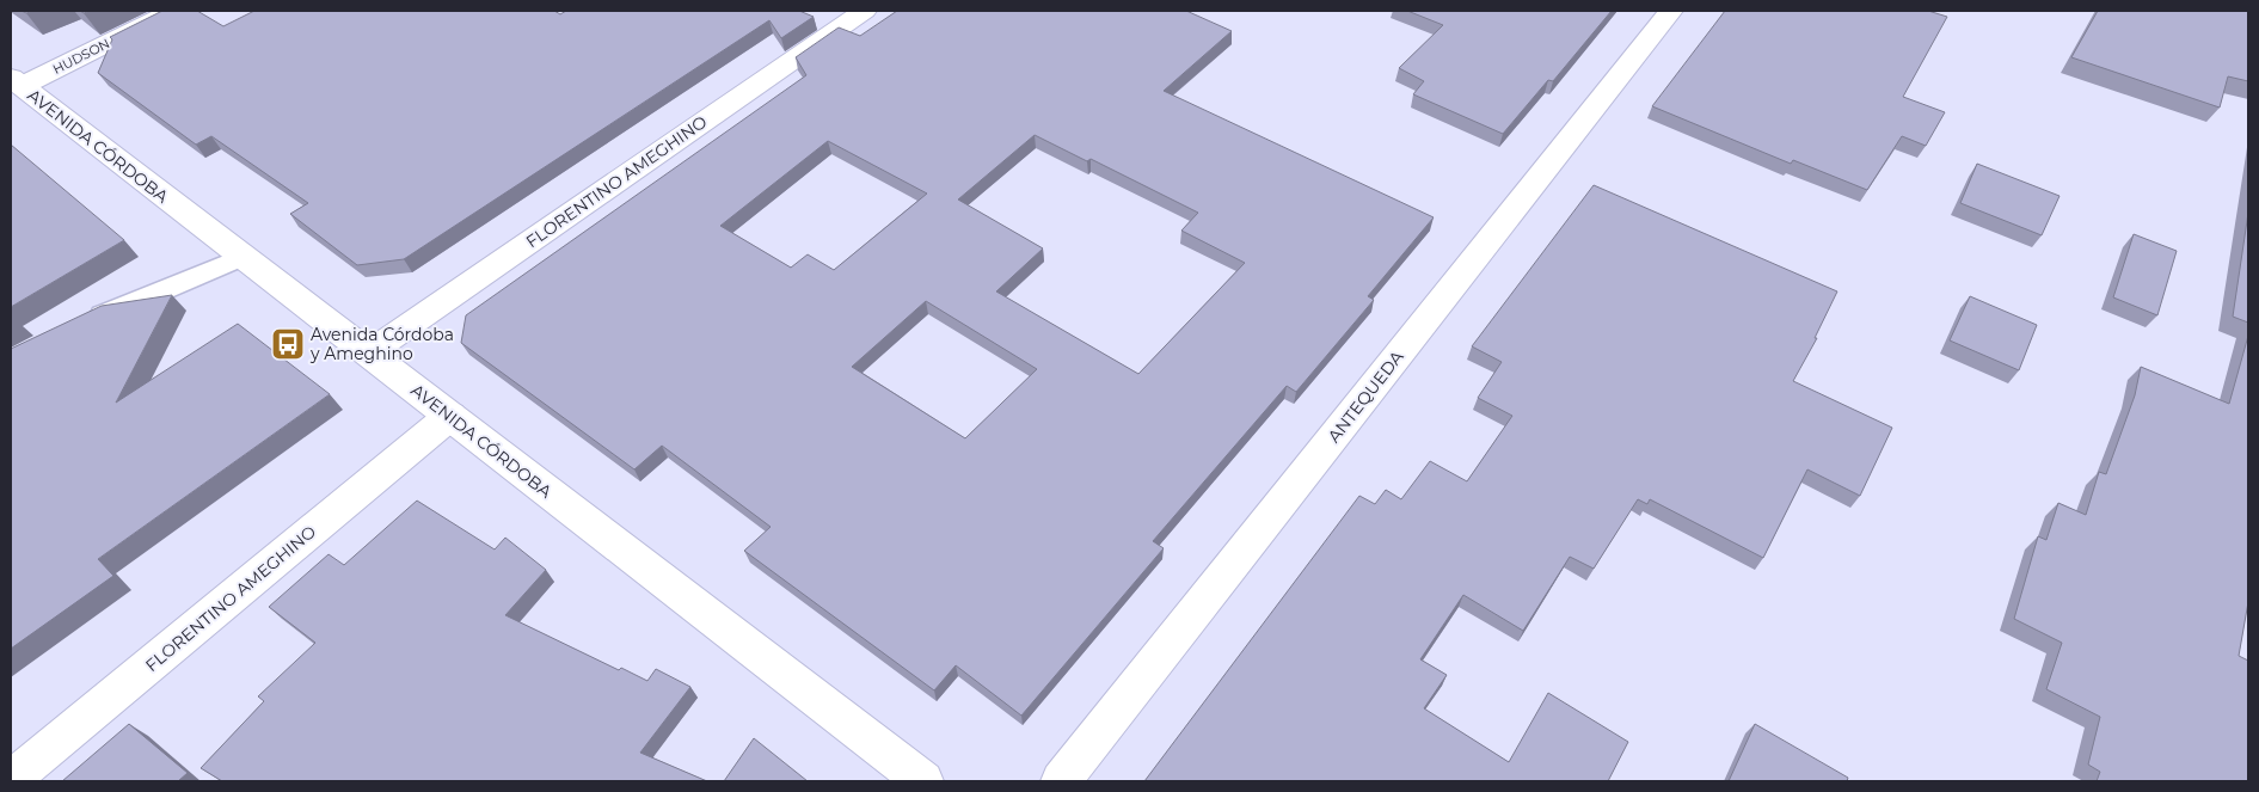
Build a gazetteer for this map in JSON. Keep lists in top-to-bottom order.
{
  "streets": {
    "street": [
      "HUDSON",
      "AVENIDA CÓRDOBA",
      "FLORENTINO AMEGHINO",
      "ANTEQUEDA"
    ]
  },
  "crossings": [
    ["HUDSON", "AVENIDA CÓRDOBA"],
    ["AVENIDA CÓRDOBA", "FLORENTINO AMEGHINO"]
  ],
  "places": {
    "bus stop": ["Avenida Córdoba y Ameghino"]
  }
}
